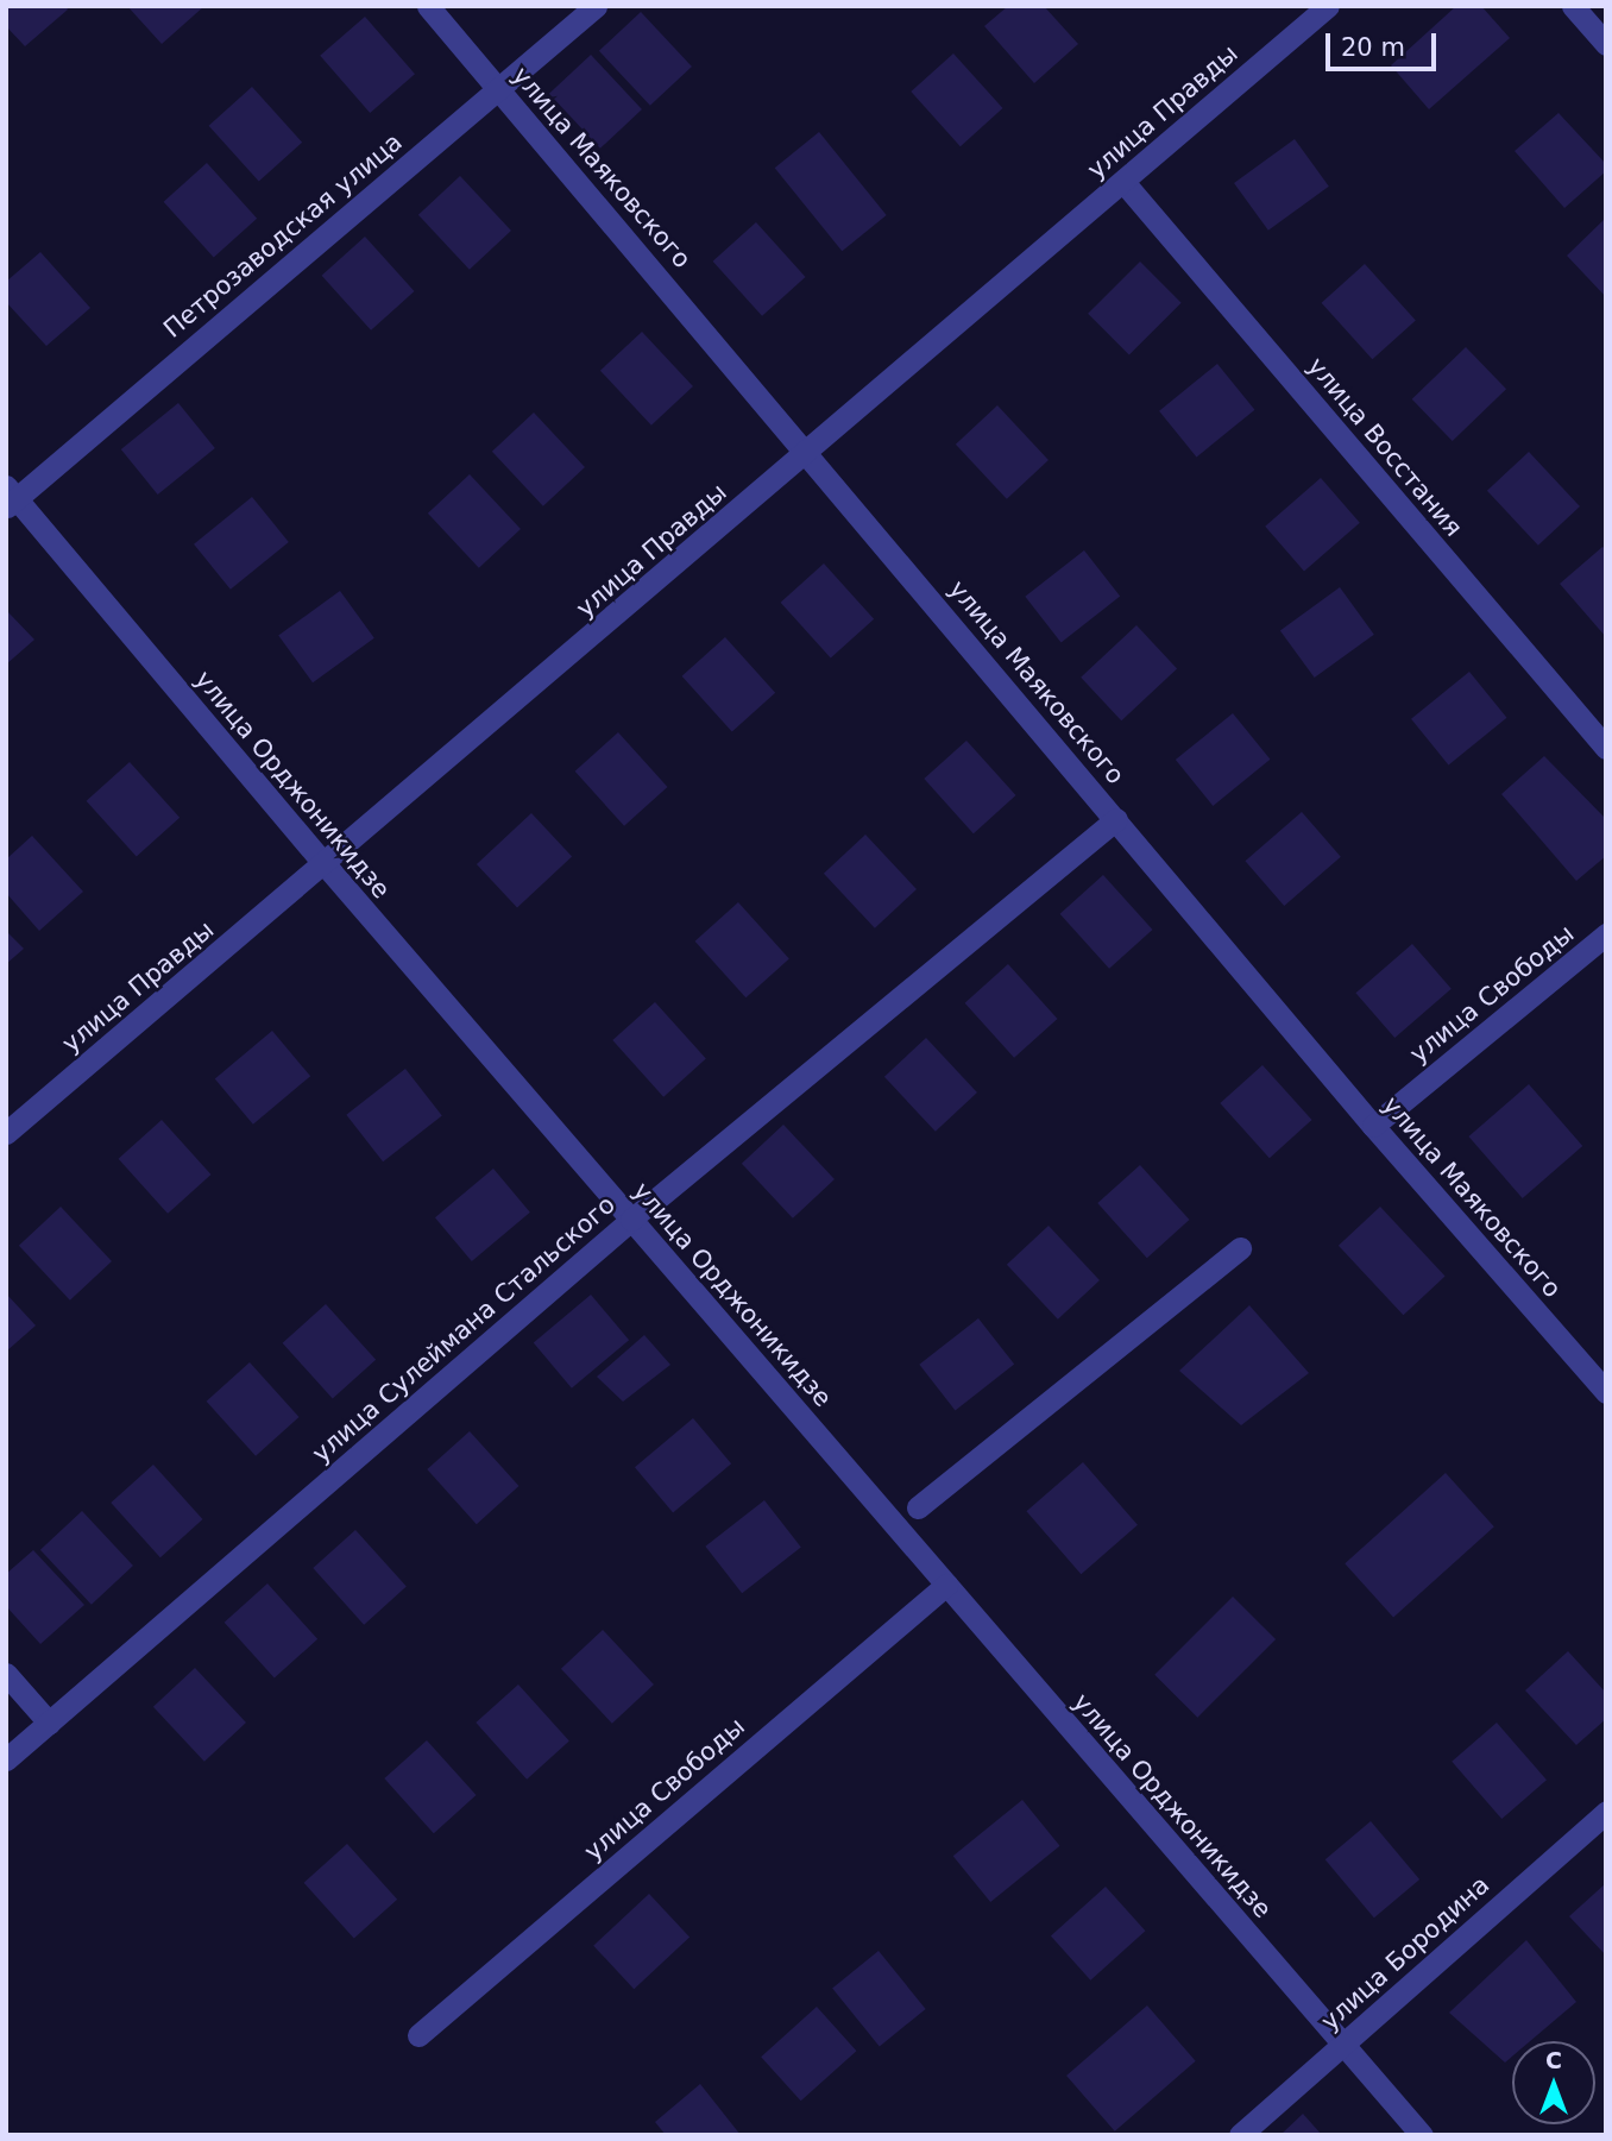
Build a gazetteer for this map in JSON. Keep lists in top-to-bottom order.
{
  "streets": {
    "street": [
      "улица Правды",
      "улица Маяковского",
      "Петрозаводская улица",
      "улица Восстания",
      "улица Орджоникидзе",
      "улица Свободы",
      "улица Сулеймана Стальского",
      "улица Бородина"
    ]
  },
  "crossings": [
    ["улица Правды", "улица Маяковского"],
    ["улица Правды", "улица Восстания"],
    ["улица Правды", "улица Орджоникидзе"],
    ["улица Маяковского", "Петрозаводская улица"],
    ["улица Маяковского", "улица Свободы"],
    ["улица Маяковского", "улица Сулеймана Стальского"],
    ["Петрозаводская улица", "улица Орджоникидзе"],
    ["улица Орджоникидзе", "улица Свободы"],
    ["улица Орджоникидзе", "улица Сулеймана Стальского"],
    ["улица Орджоникидзе", "улица Бородина"]
  ],
  "scale_bar": "20 m",
  "north": "top"
}
